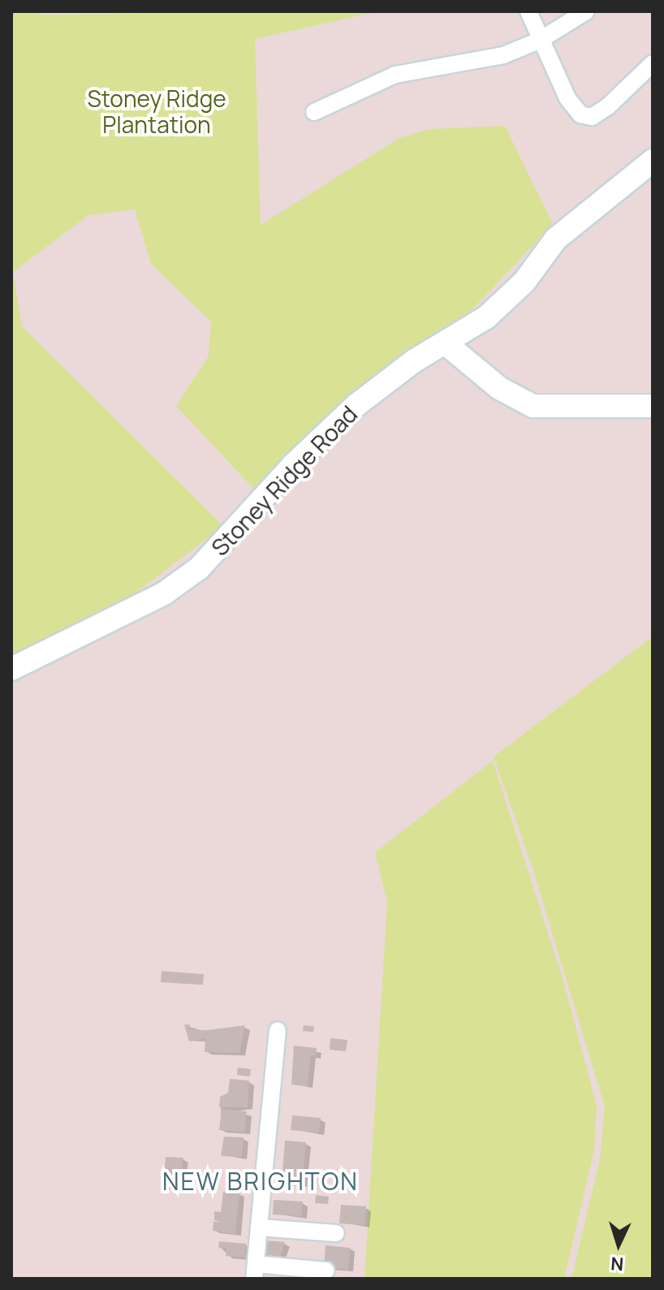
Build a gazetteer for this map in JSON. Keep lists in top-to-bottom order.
{
  "streets": {
    "street": ["Stoney Ridge Road"]
  },
  "districts": ["NEW BRIGHTON"],
  "parks": ["Stoney Ridge Plantation"],
  "north": "bottom"
}
